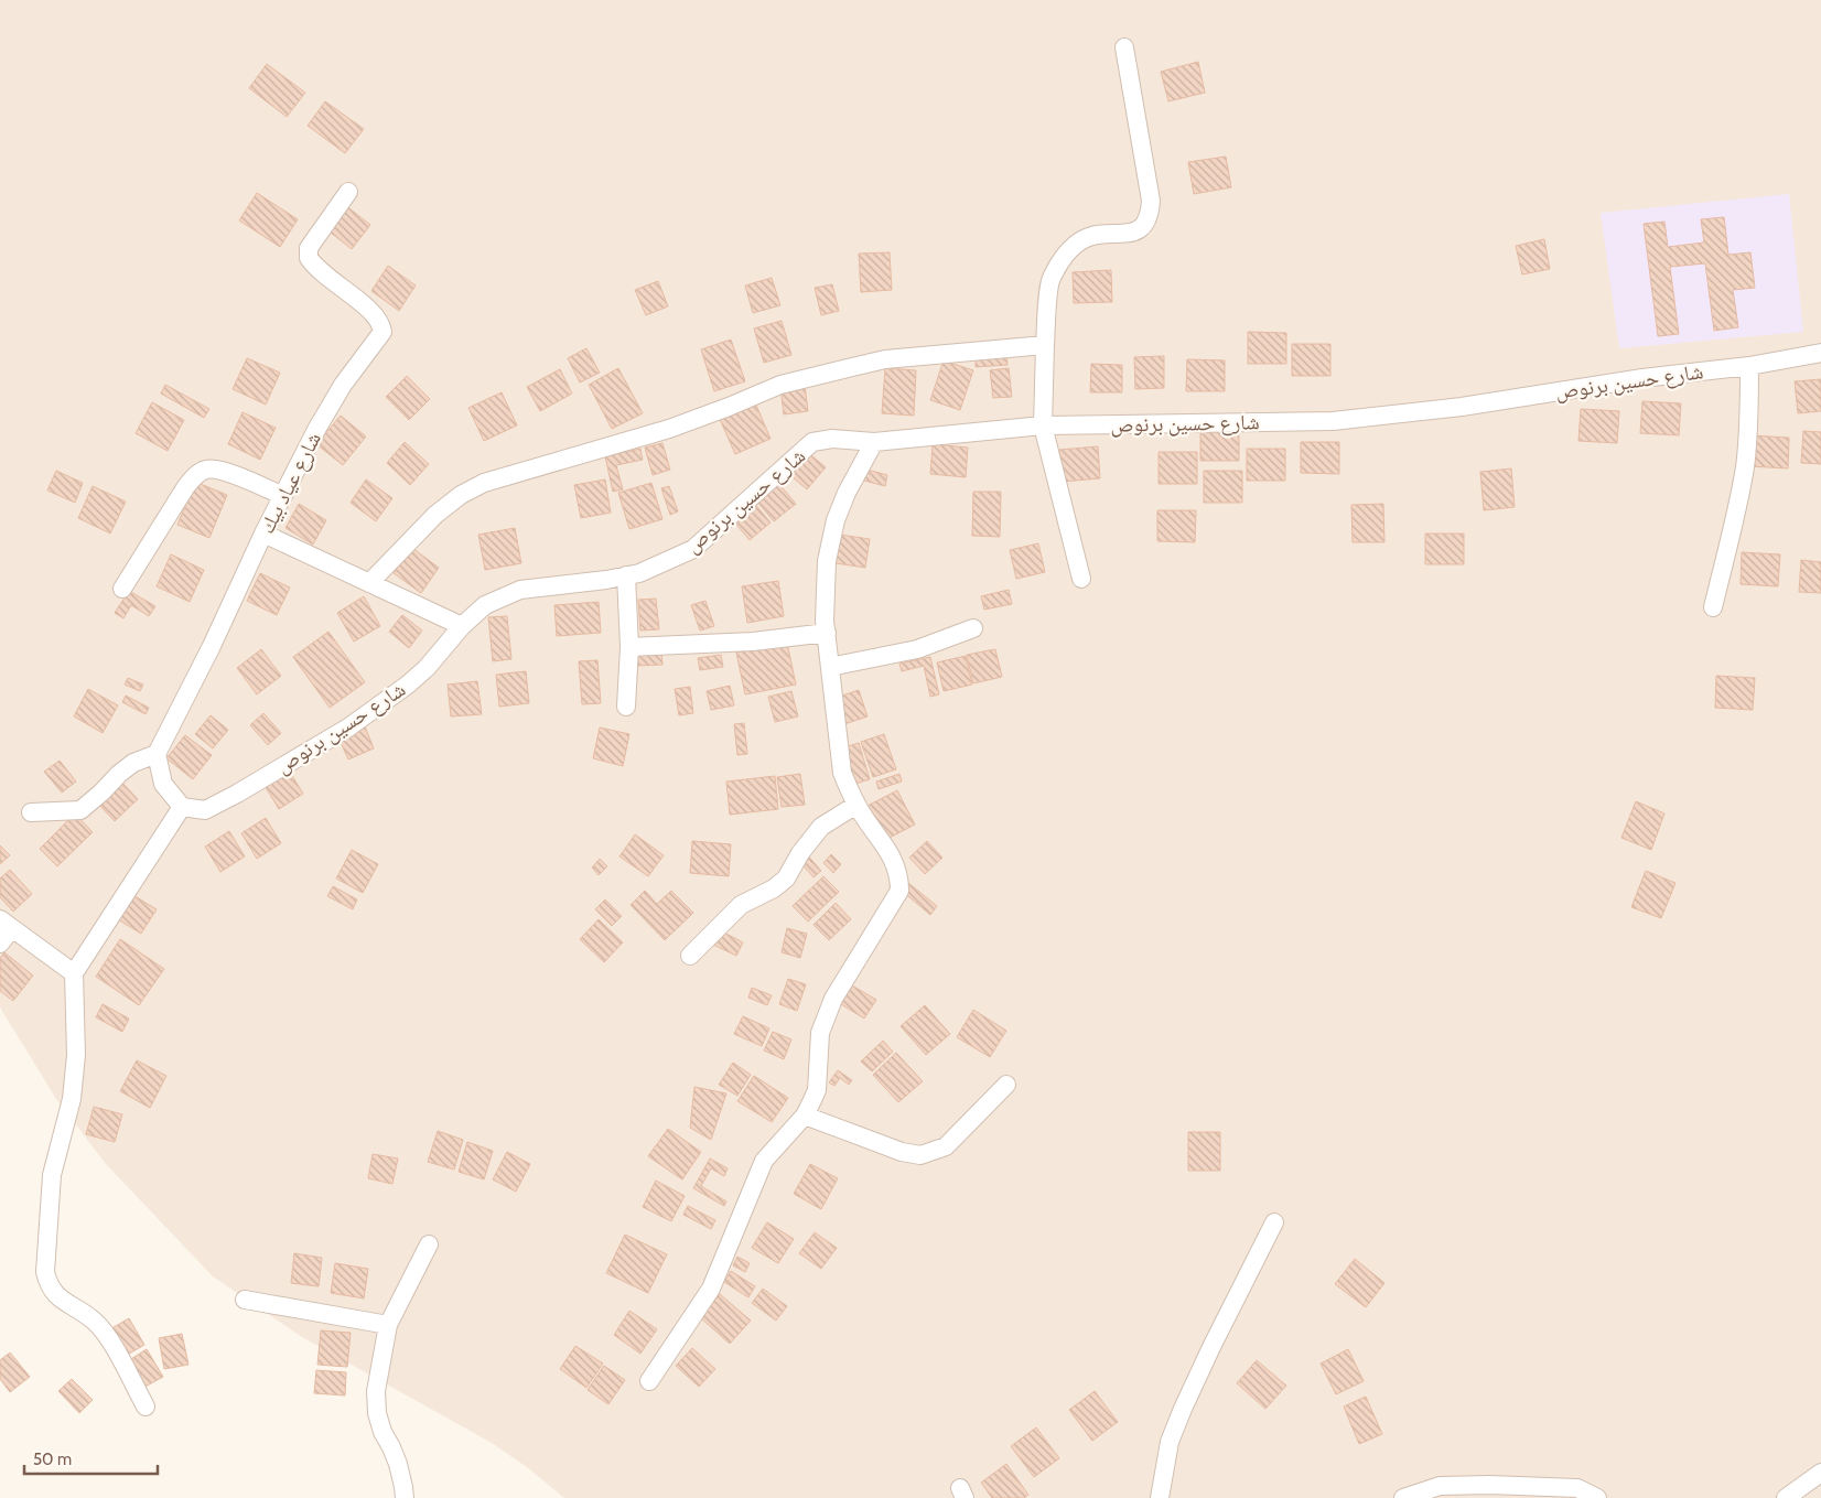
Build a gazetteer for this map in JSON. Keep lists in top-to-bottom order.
{
  "streets": {
    "street": ["شارع حسين برنوص", "شارع عياد بيك"]
  },
  "scale_bar": "50 m"
}
